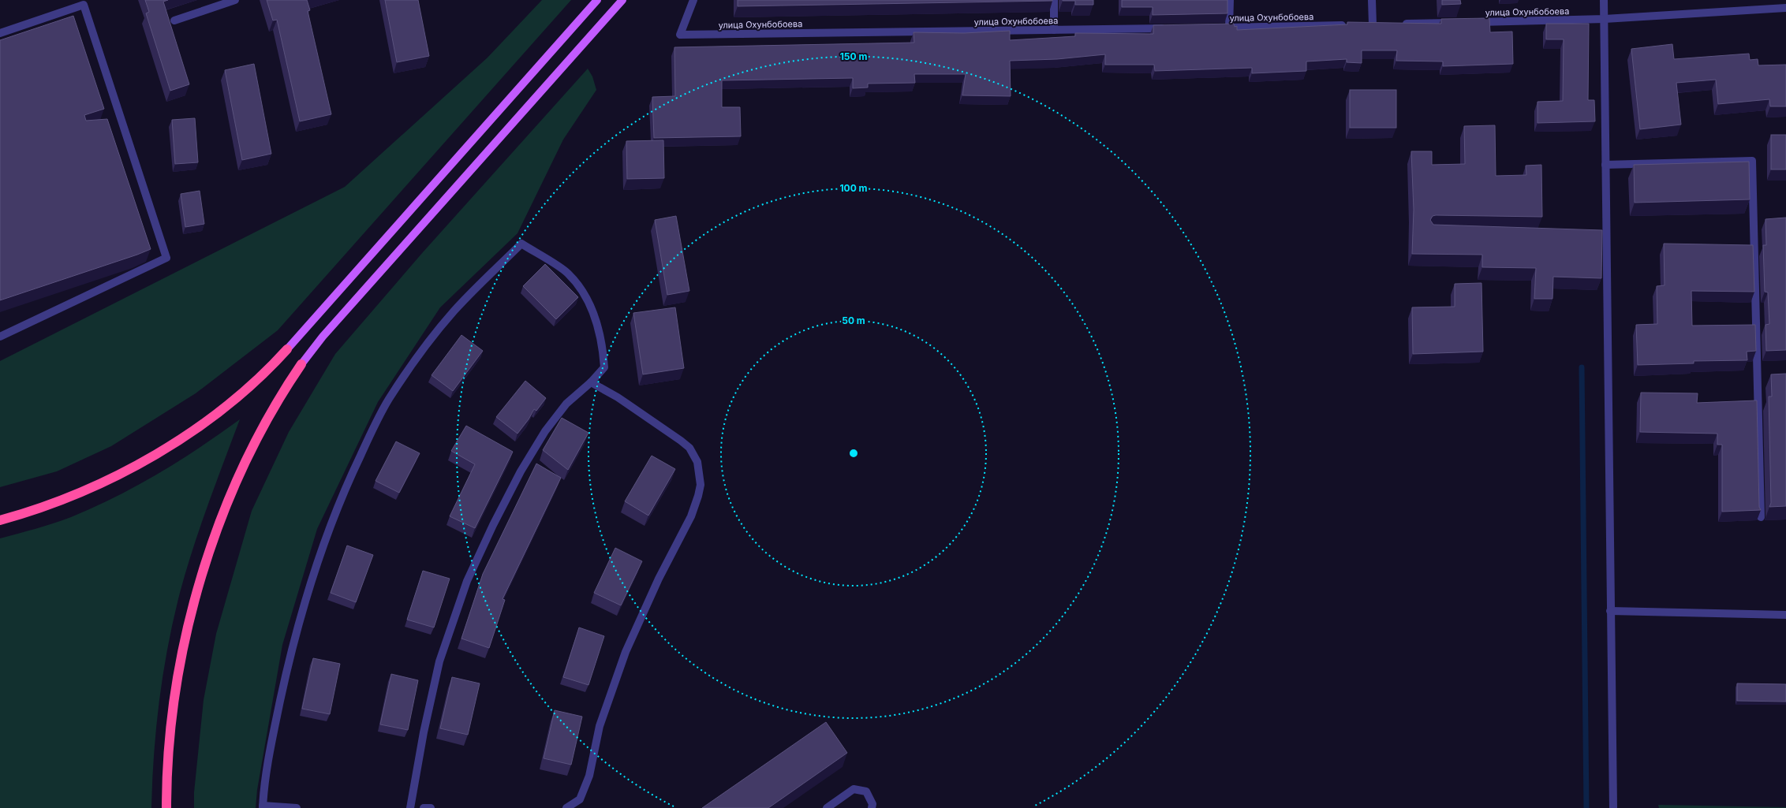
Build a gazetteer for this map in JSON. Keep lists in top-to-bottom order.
{
  "streets": {
    "street": ["улица Охунбобоева"]
  },
  "rings": ["150 m", "100 m", "50 m"]
}
